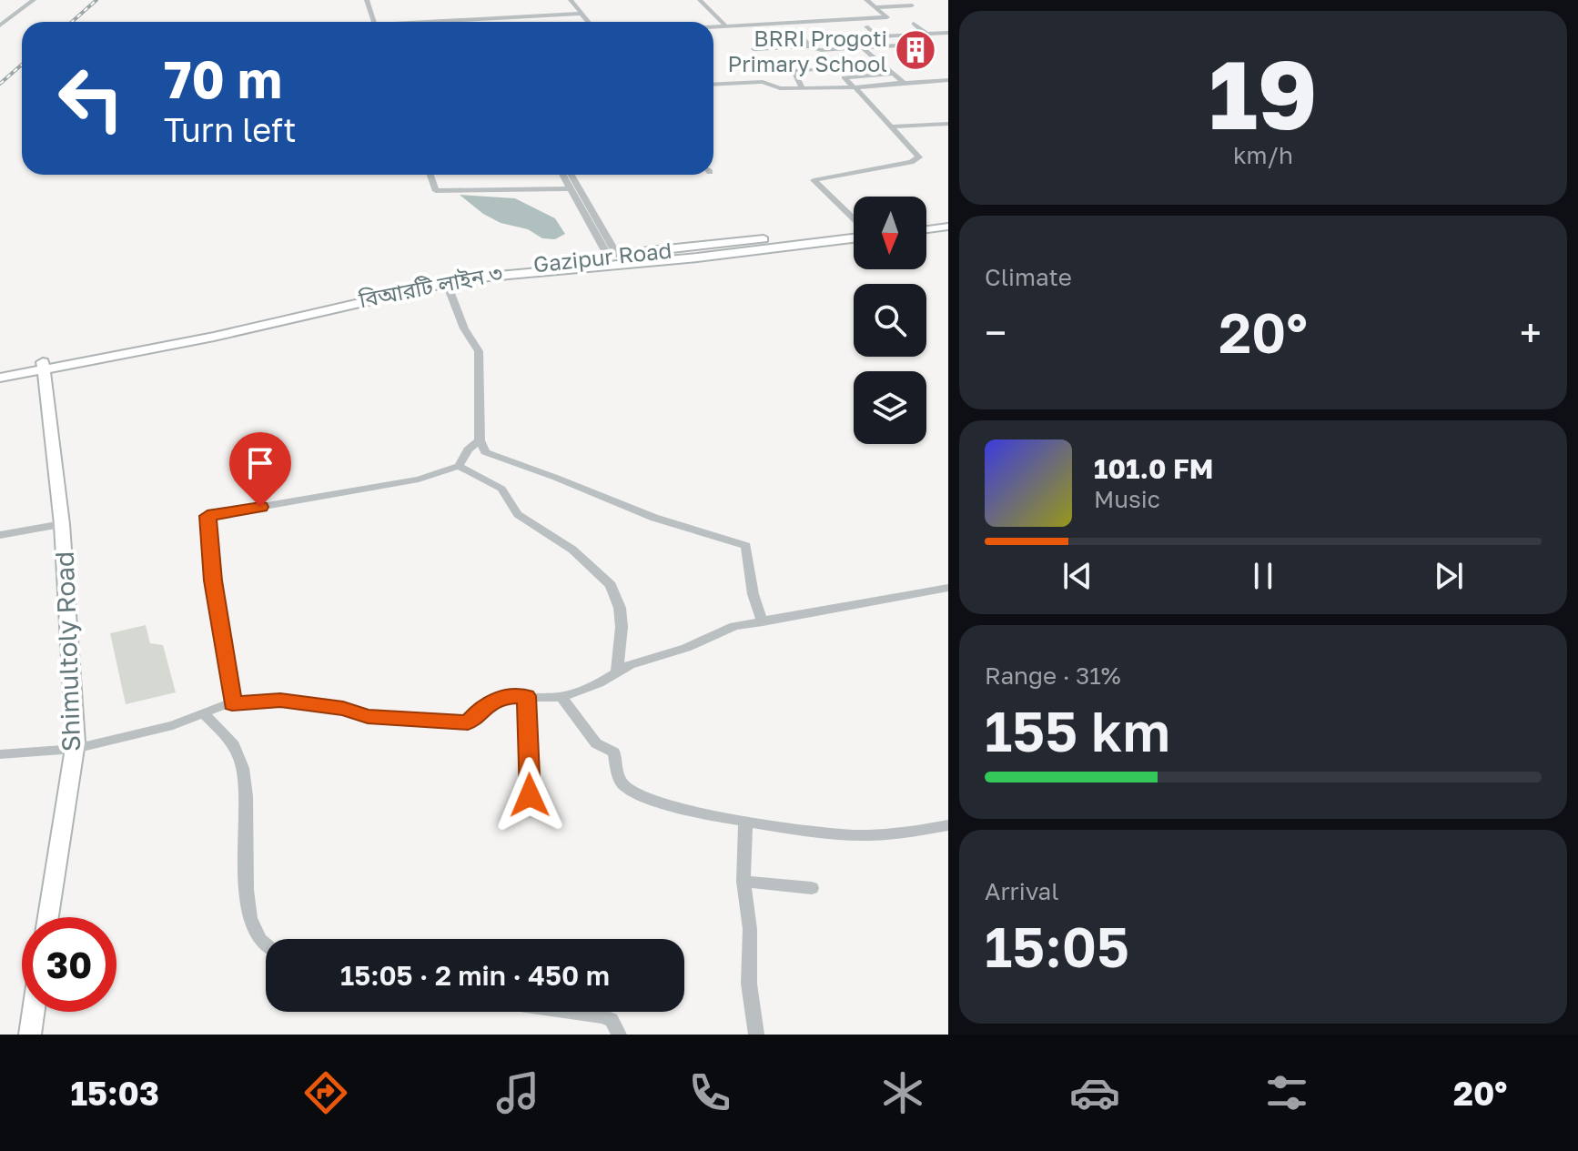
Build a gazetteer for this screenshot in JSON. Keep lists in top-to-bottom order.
{
  "streets": {
    "main road": ["Gazipur Road", "বিআরটি লাইন ৩", "Shimultoly Road"]
  },
  "crossings": [
    ["Gazipur Road", "বিআরটি লাইন ৩"],
    ["Gazipur Road", "Shimultoly Road"],
    ["বিআরটি লাইন ৩", "Shimultoly Road"]
  ],
  "places": {
    "building": ["BRRI Progoti Primary School"]
  },
  "north": "bottom",
  "page": {
    "tile": [
      ["19", "km/h"],
      "Climate",
      ["Range · 31%", "155 km"],
      ["Arrival", "15:05"]
    ],
    "turn": ["70 m", "Turn left"],
    "heat": ["−", "20°", "+"],
    "song": ["101.0 FM", "Music"],
    "limit": "30",
    "trip": "15:05 · 2 min · 450 m",
    "tabs": ["15:03", "20°"]
  }
}
